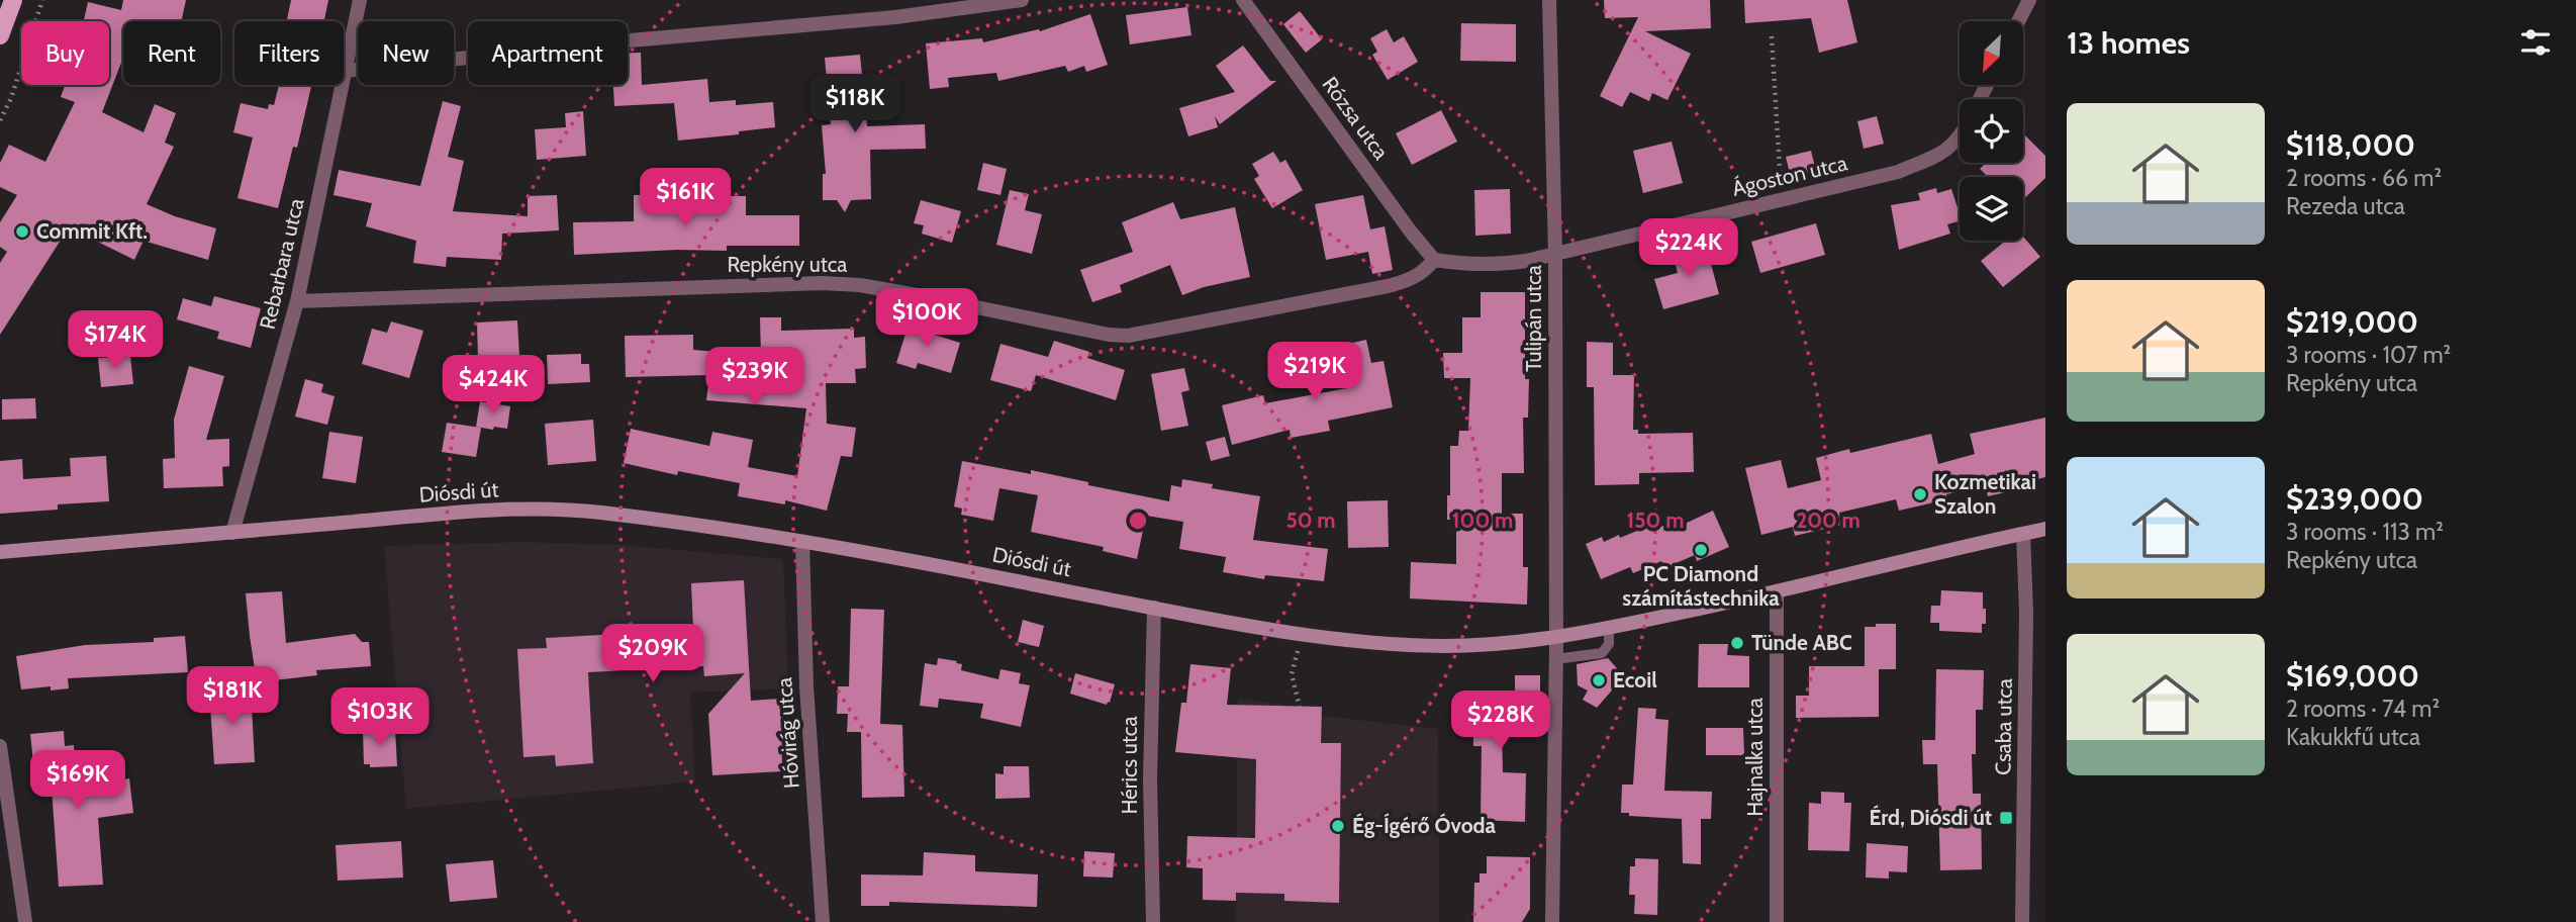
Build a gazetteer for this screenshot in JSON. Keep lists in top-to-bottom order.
{
  "streets": {
    "main road": ["Diósdi út"],
    "street": [
      "Rózsa utca",
      "Ágoston utca",
      "Rebarbara utca",
      "Repkény utca",
      "Tulipán utca",
      "Csaba utca",
      "Hóvirág utca",
      "Hajnalka utca",
      "Hérics utca"
    ]
  },
  "crossings": [
    ["Rózsa utca", "Repkény utca"],
    ["Ágoston utca", "Tulipán utca"],
    ["Rebarbara utca", "Repkény utca"],
    ["Rebarbara utca", "Diósdi út"],
    ["Tulipán utca", "Diósdi út"],
    ["Diósdi út", "Csaba utca"],
    ["Diósdi út", "Hóvirág utca"],
    ["Diósdi út", "Hajnalka utca"],
    ["Diósdi út", "Hérics utca"]
  ],
  "places": {
    "other": [
      "Commit Kft.",
      "Kozmetikai Szalon",
      "PC Diamond számítástechnika",
      "Tünde ABC",
      "Ecoil",
      "Ég-Ígérő Óvoda"
    ],
    "transit": ["Érd, Diósdi út"]
  },
  "north": "bottom left",
  "page": {
    "heading": "13 homes",
    "chip": [
      "Buy",
      "Rent",
      "Filters",
      "New",
      "Apartment"
    ],
    "price": [
      "$118K",
      "$161K",
      "$224K",
      "$100K",
      "$174K",
      "$219K",
      "$239K",
      "$424K",
      "$209K",
      "$181K",
      "$103K",
      "$228K",
      "$169K"
    ],
    "list": [
      {
        "name": "$118,000",
        "note": "2 rooms · 66 m² · Rezeda utca"
      },
      {
        "name": "$219,000",
        "note": "3 rooms · 107 m² · Repkény utca"
      },
      {
        "name": "$239,000",
        "note": "3 rooms · 113 m² · Repkény utca"
      },
      {
        "name": "$169,000",
        "note": "2 rooms · 74 m² · Kakukkfű utca"
      }
    ]
  },
  "rings": [
    "50 m",
    "100 m",
    "150 m",
    "200 m"
  ]
}
